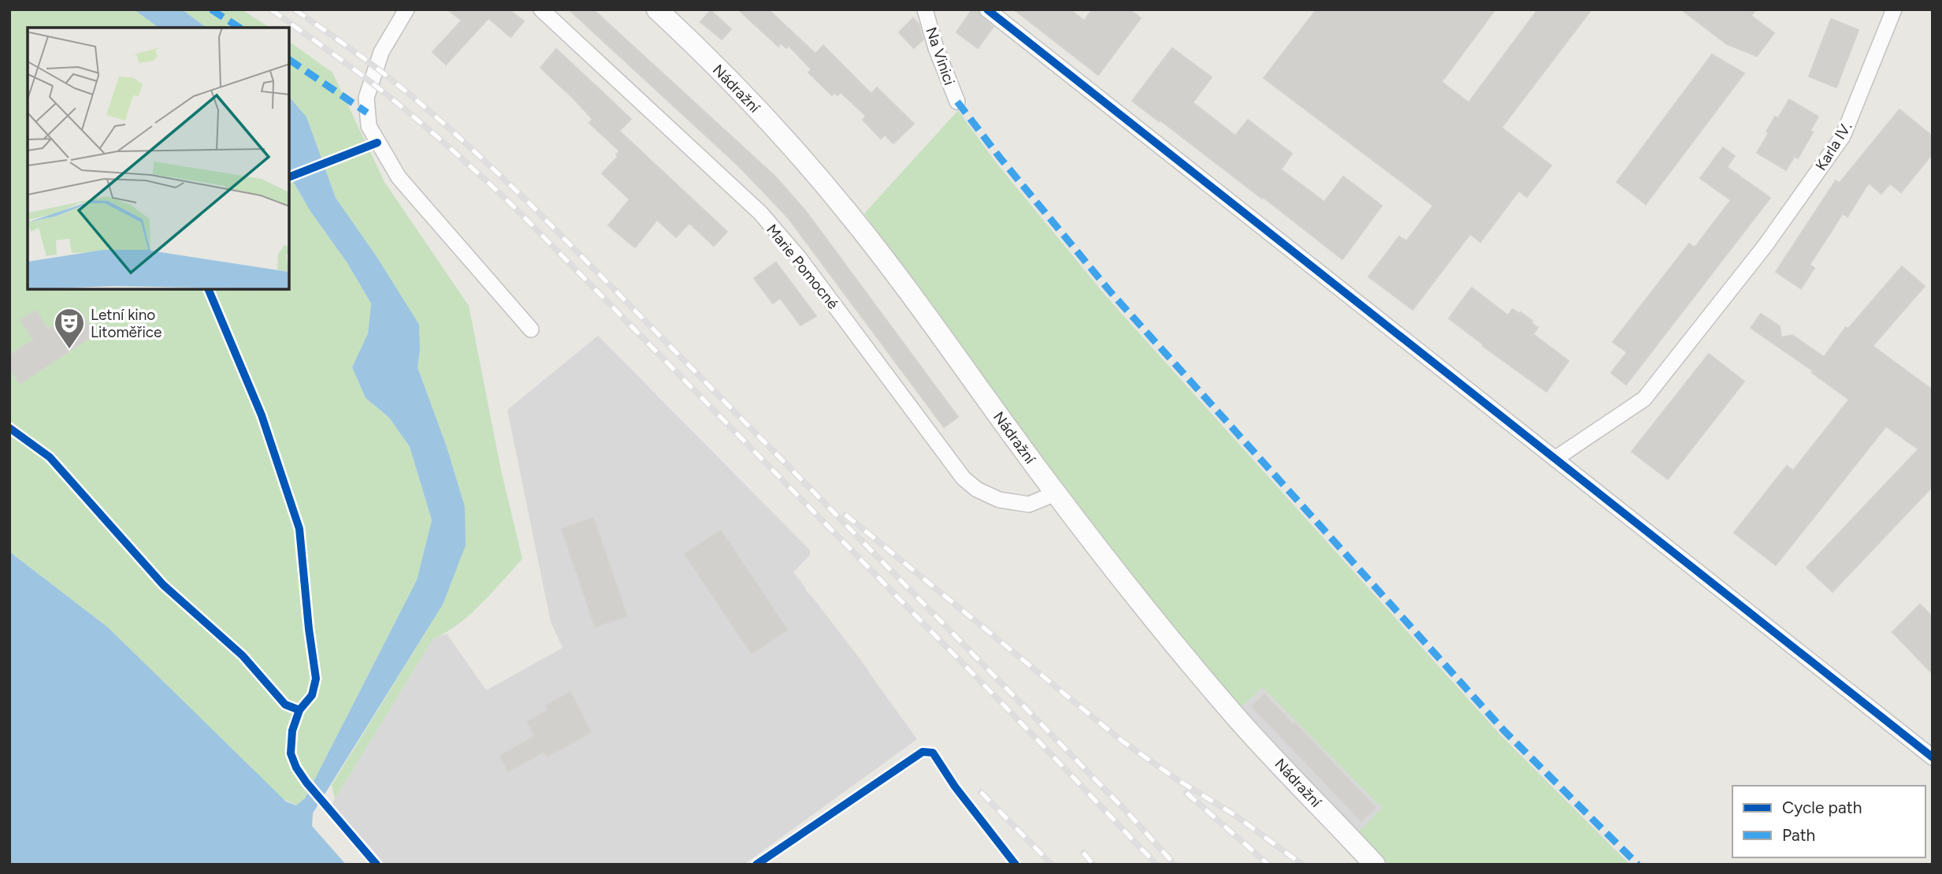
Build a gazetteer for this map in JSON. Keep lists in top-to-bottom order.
{
  "streets": {
    "main road": ["Nádražní"],
    "street": ["Na Vinici", "Karla IV.", "Marie Pomocné"]
  },
  "crossings": [
    ["Nádražní", "Marie Pomocné"]
  ],
  "places": {
    "theatre": ["Letní kino Litoměřice"]
  },
  "legend": ["Cycle path", "Path"]
}
